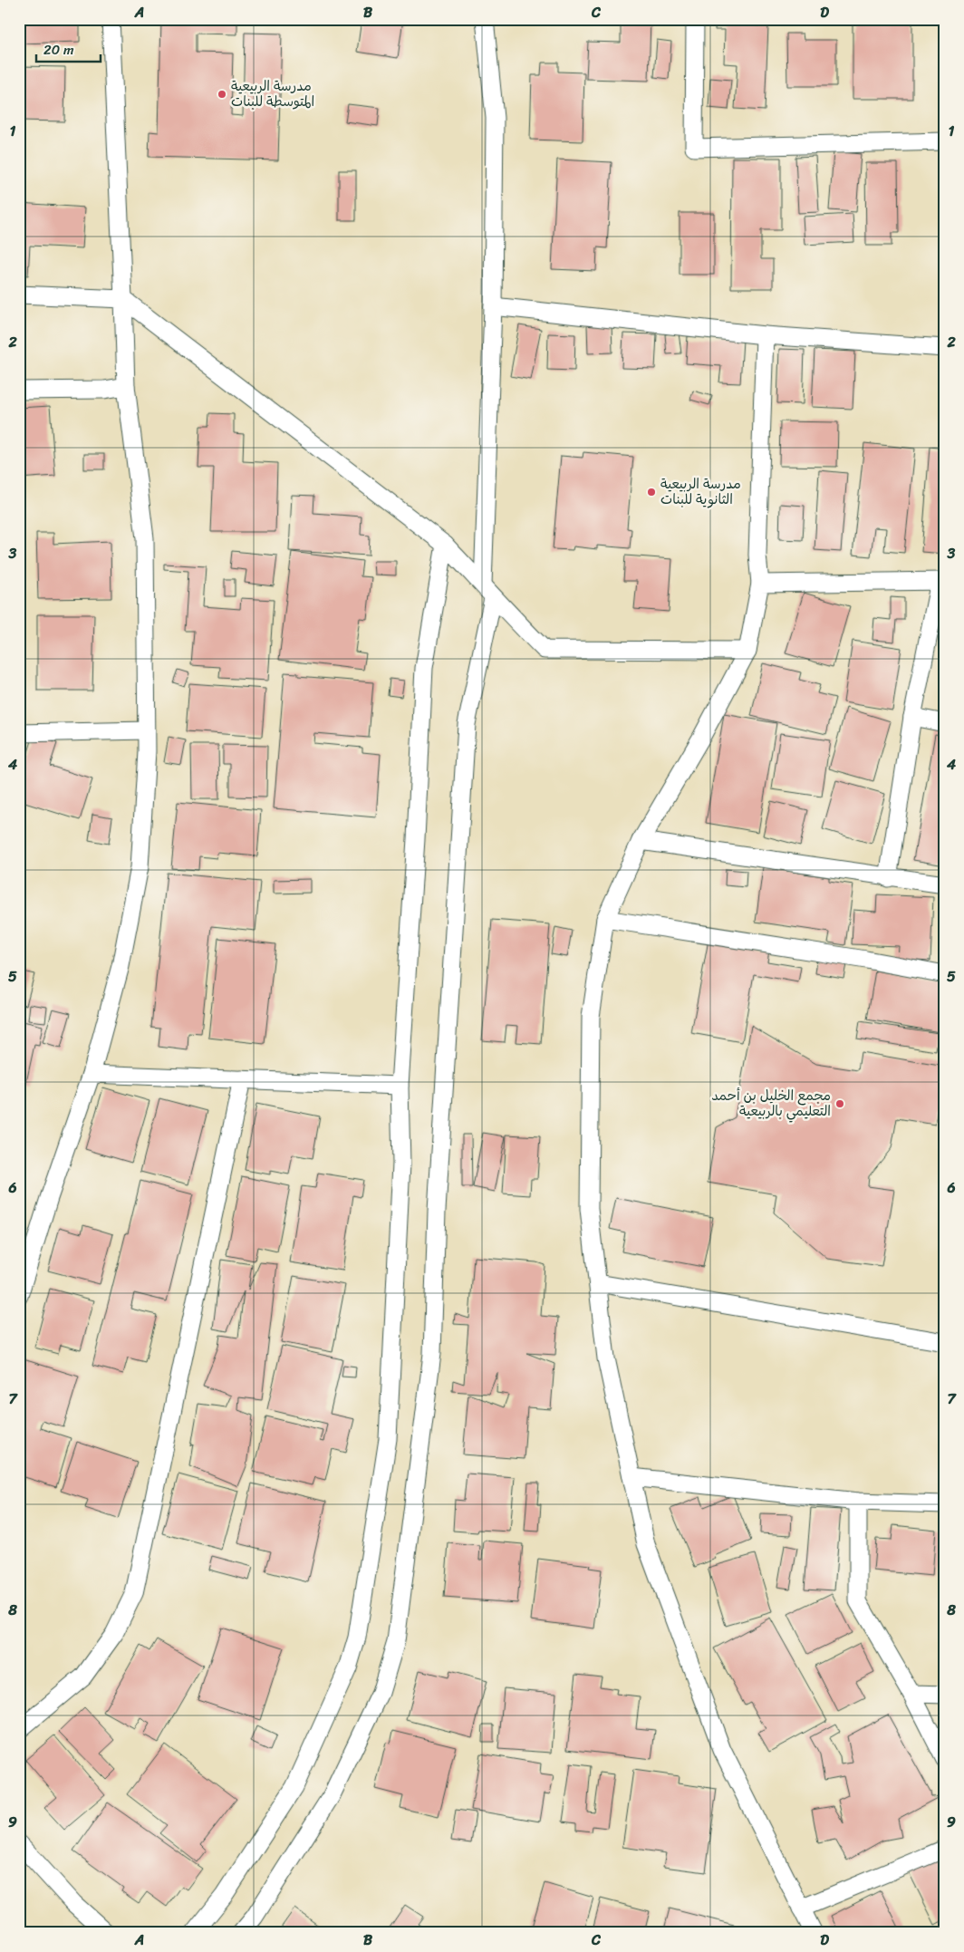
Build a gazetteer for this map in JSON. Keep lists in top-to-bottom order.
{
  "places": ["مدرسة الربيعية المتوسطة للبنات", "مدرسة الربيعية الثانوية للبنات", "مجمع الخليل بن أحمد التعليمي بالربيعية"],
  "scale_bar": "20 m",
  "grid": {
    "columns": [
      "A",
      "B",
      "C",
      "D"
    ],
    "rows": [
      "1",
      "2",
      "3",
      "4",
      "5",
      "6",
      "7",
      "8",
      "9"
    ]
  }
}
